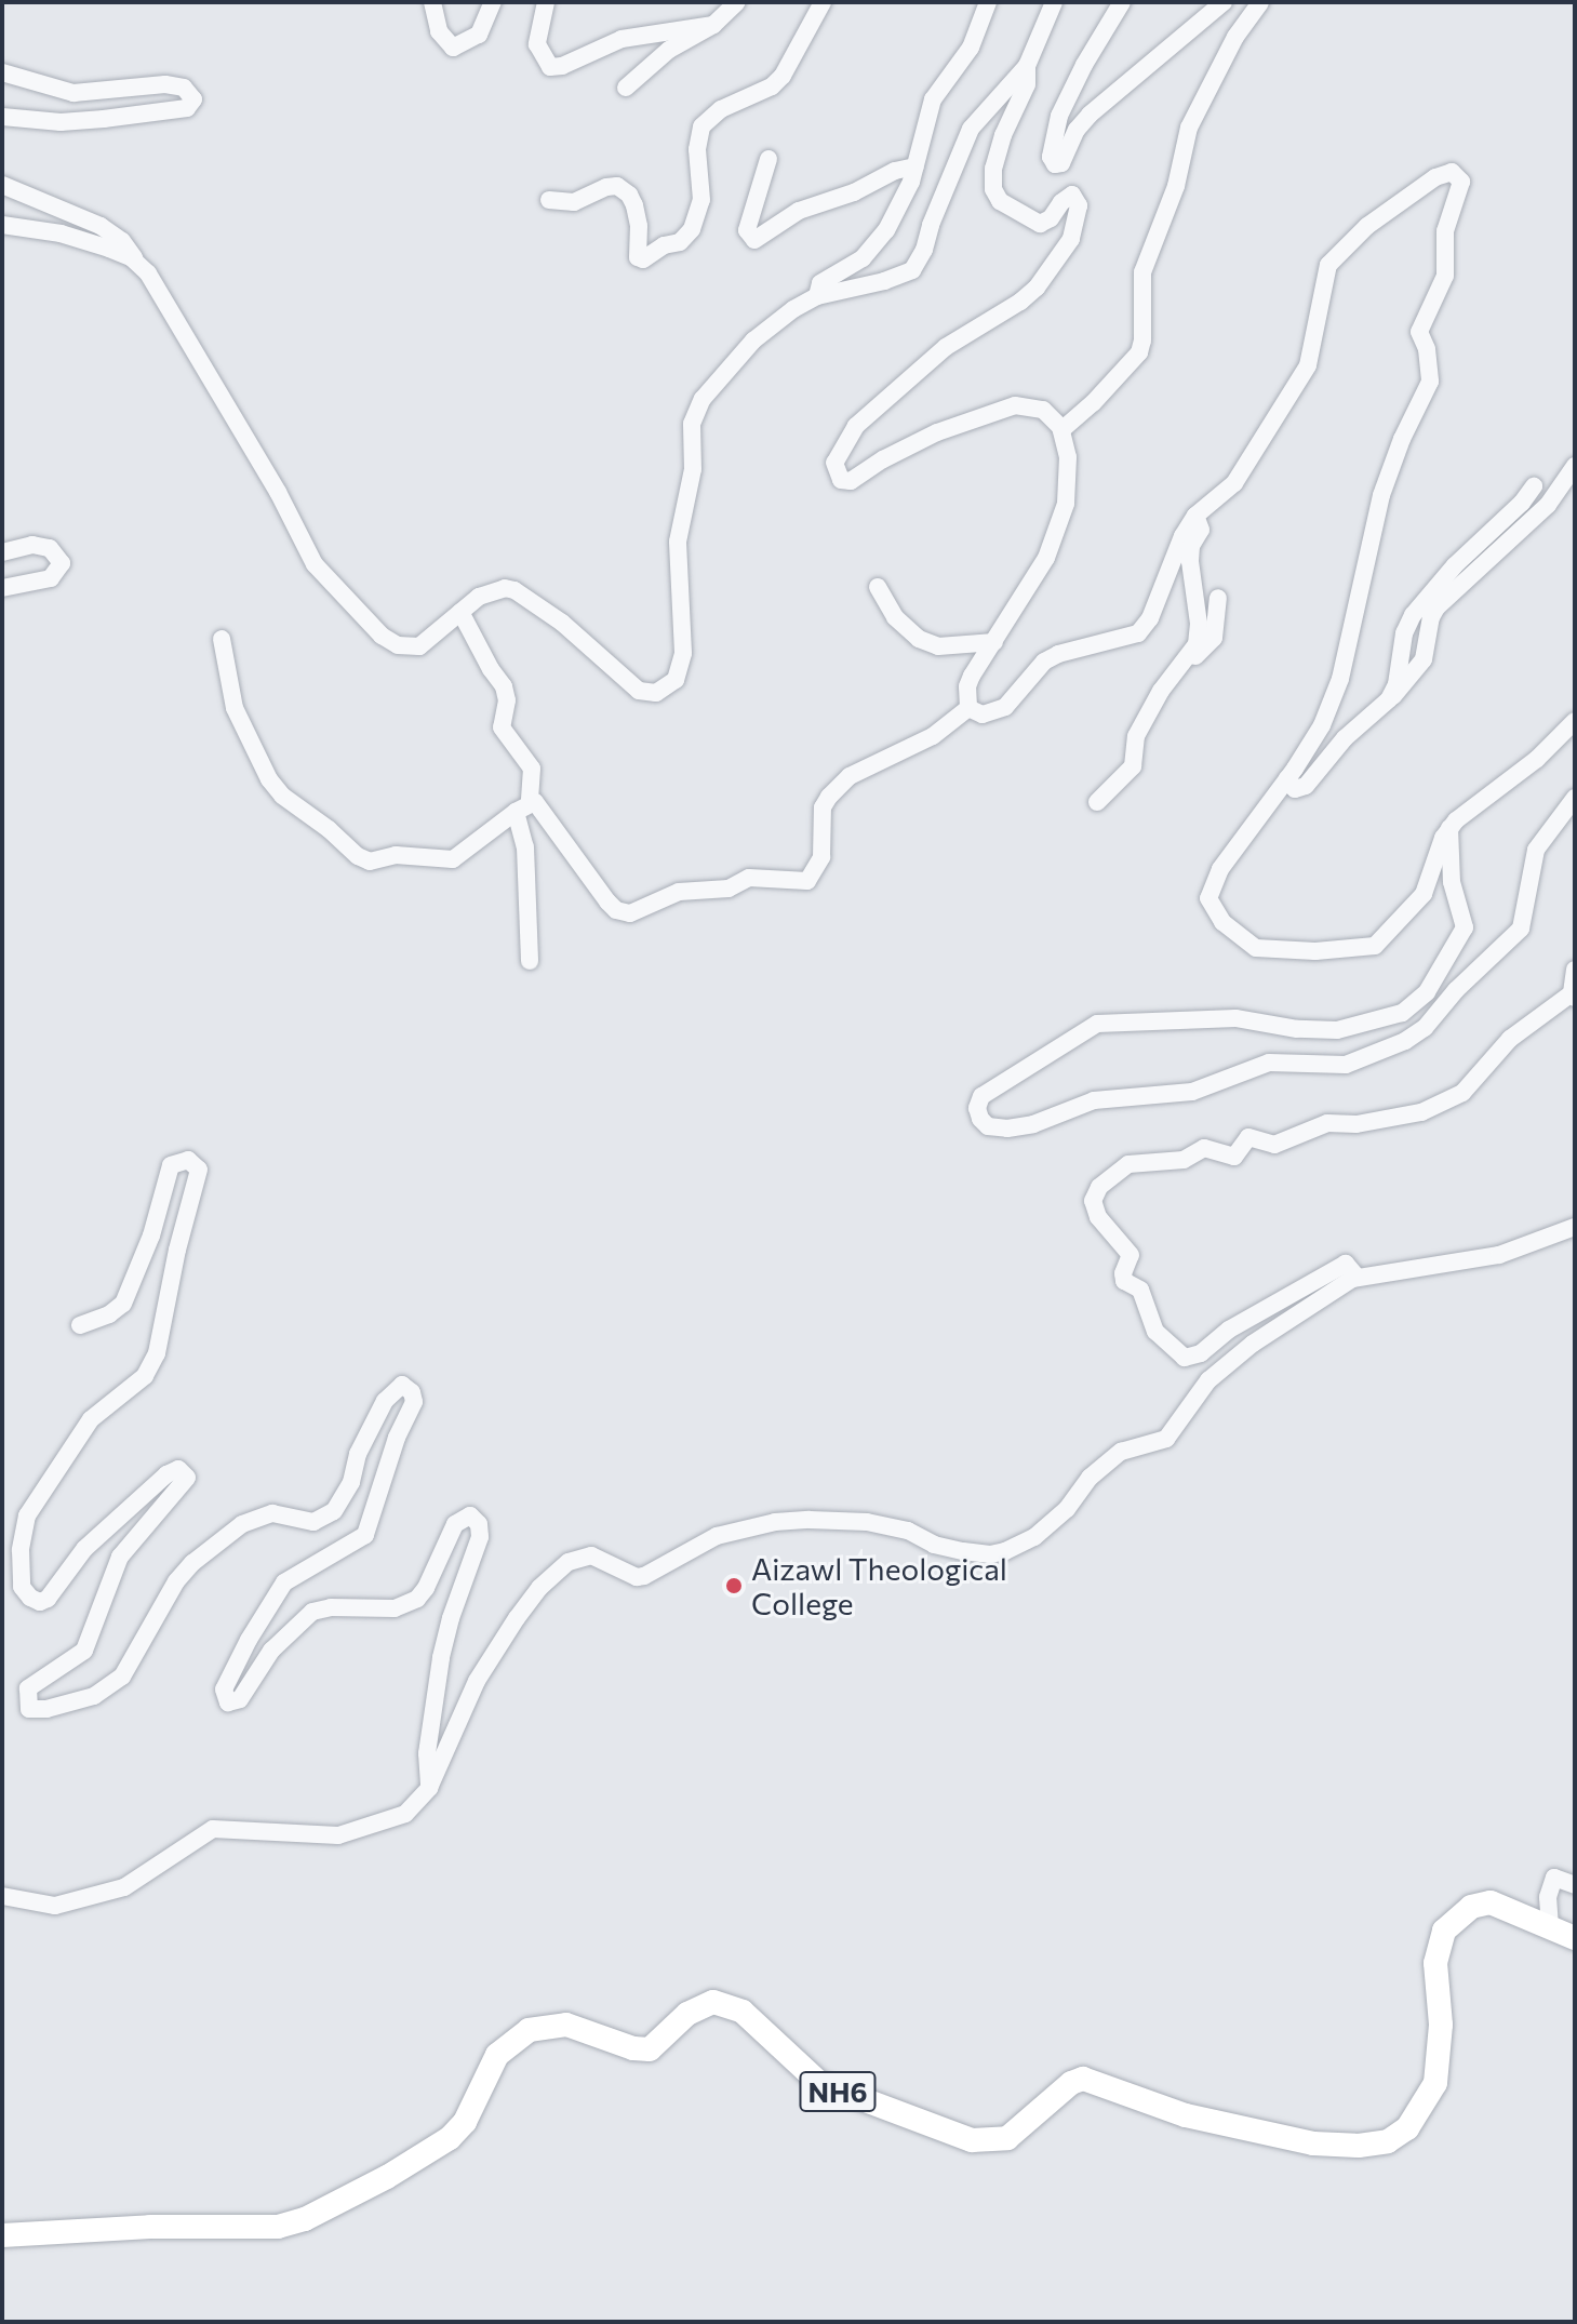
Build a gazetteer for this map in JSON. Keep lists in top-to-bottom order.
{
  "streets": {
    "highway": ["NH6"]
  },
  "places": ["Aizawl Theological College"]
}
